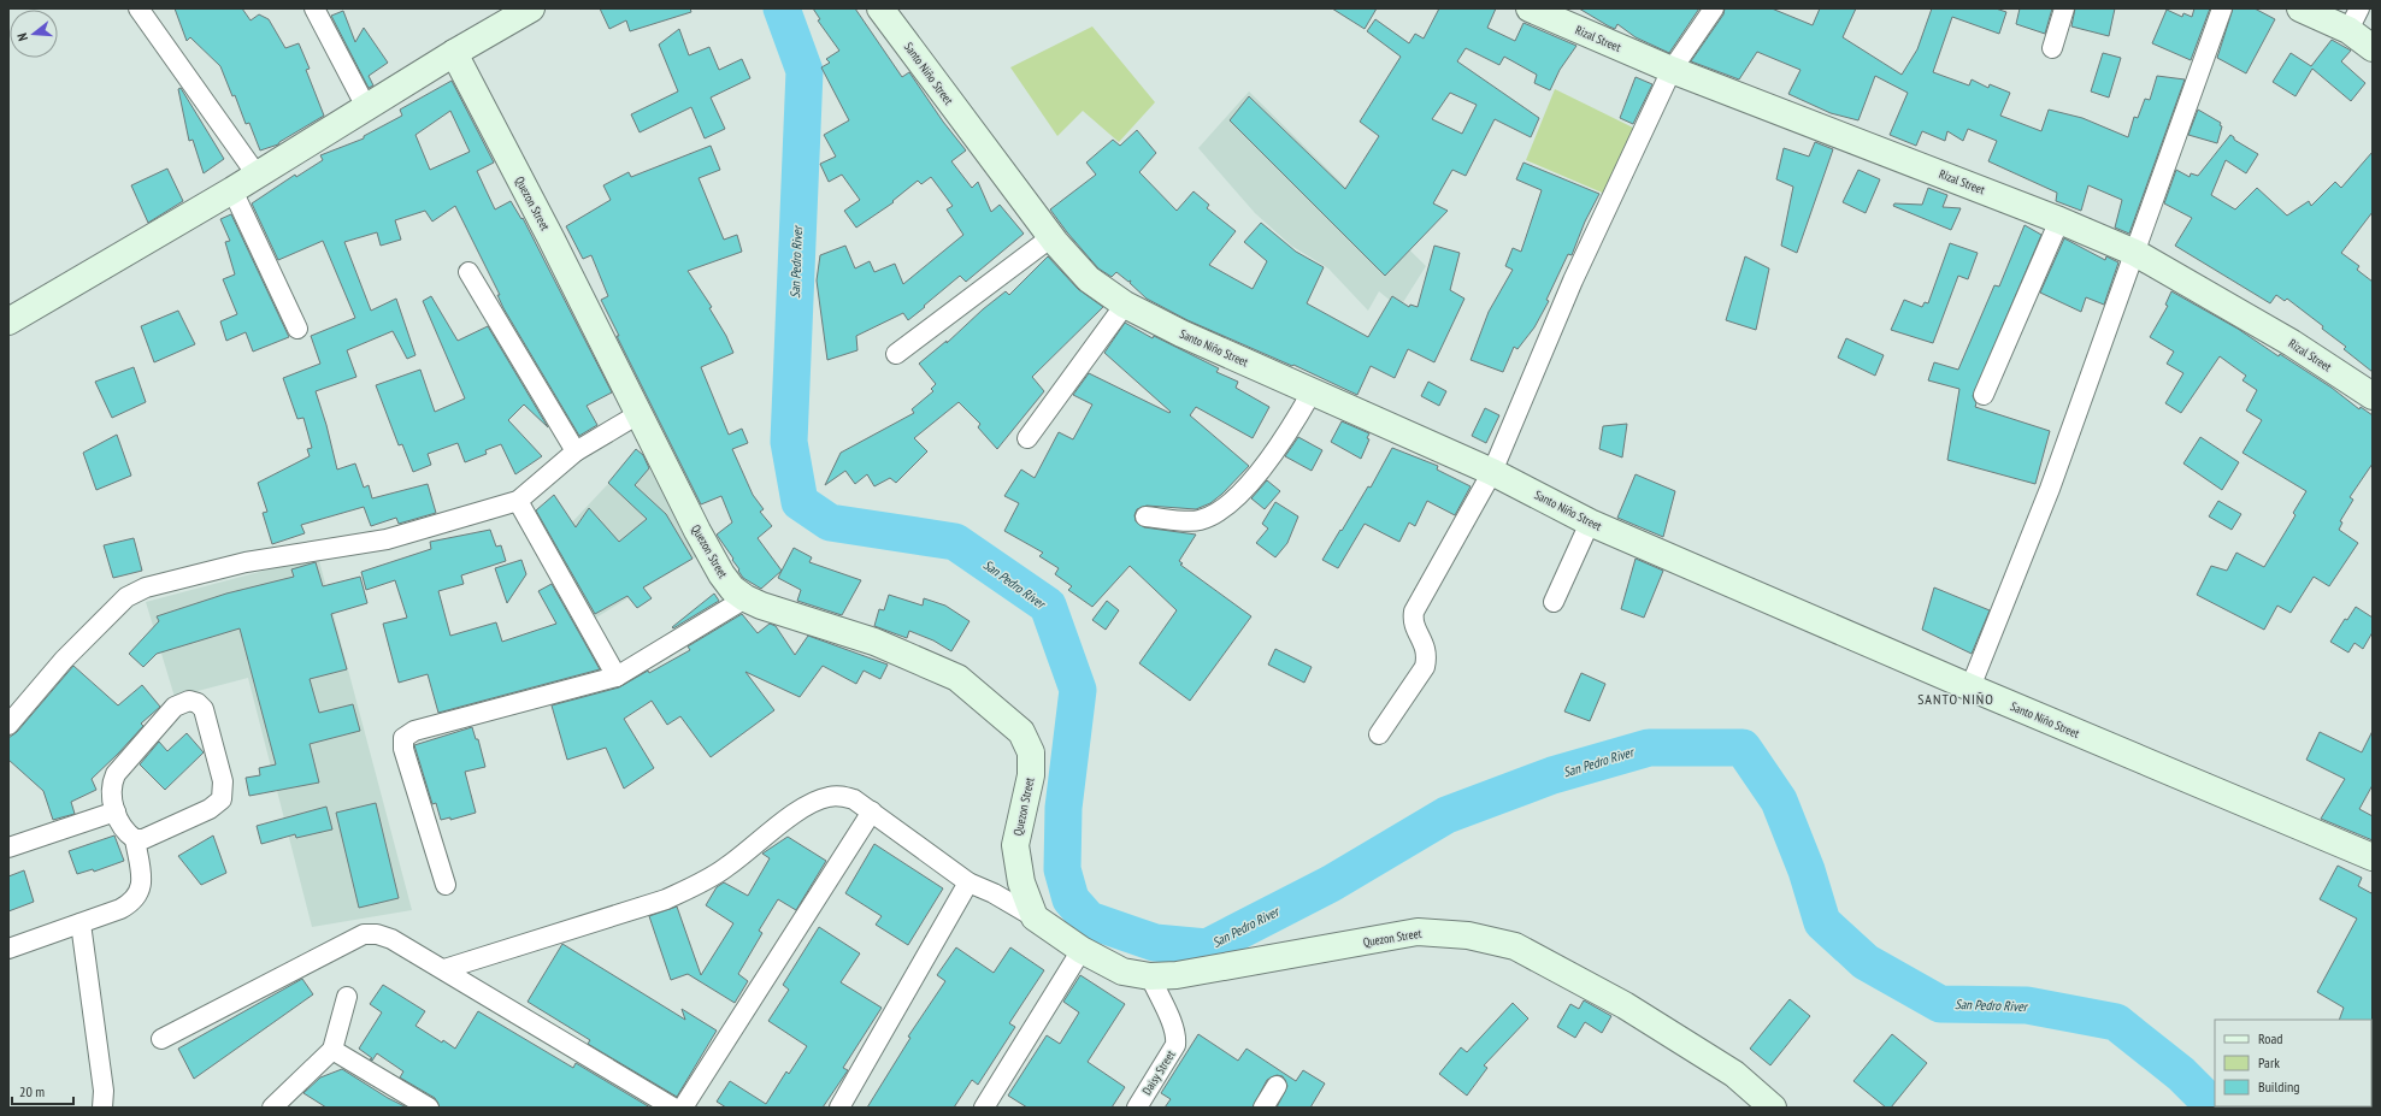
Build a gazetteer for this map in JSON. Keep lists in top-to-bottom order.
{
  "streets": {
    "street": [
      "Rizal Street",
      "Santo Niño Street",
      "Quezon Street",
      "Daisy Street"
    ]
  },
  "crossings": [
    ["Quezon Street", "Daisy Street"]
  ],
  "districts": ["SANTO NIÑO"],
  "water": ["San Pedro River"],
  "legend": ["Road", "Park", "Building"],
  "scale_bar": "20 m",
  "north": "left"
}
